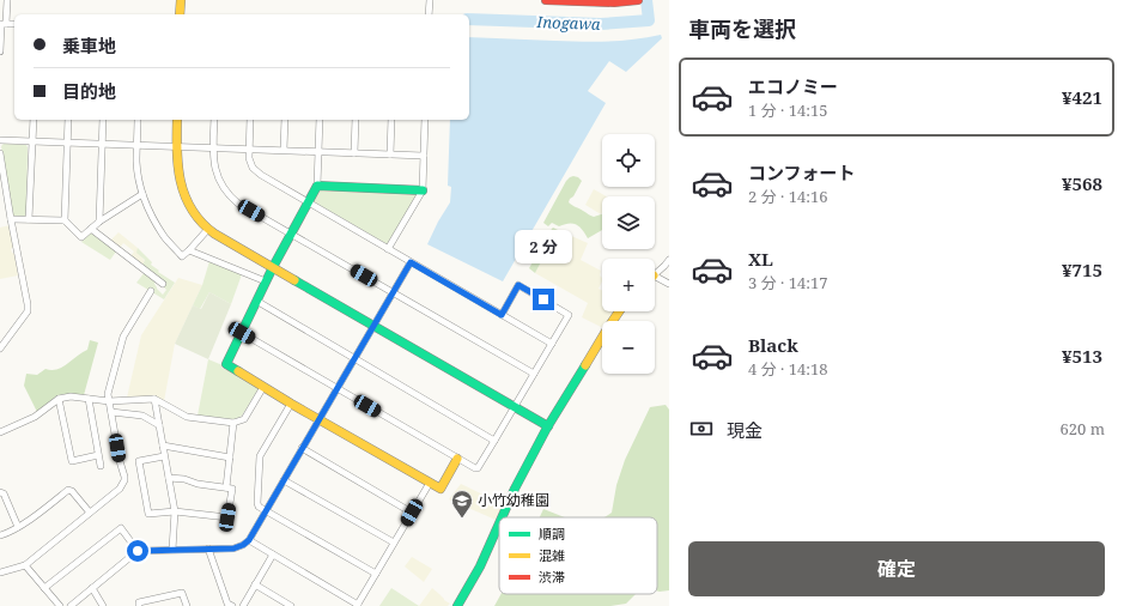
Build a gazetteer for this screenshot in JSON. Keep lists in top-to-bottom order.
{
  "water": ["Inogawa"],
  "places": {
    "school or university": ["小竹幼稚園"]
  },
  "legend": ["順調", "混雑", "渋滞"],
  "page": {
    "heading": "車両を選択",
    "banner": ["乗車地", "目的地"],
    "list": [
      {
        "name": "エコノミー",
        "note": "1 分 · 14:15",
        "value": "¥421"
      },
      {
        "name": "コンフォート",
        "note": "2 分 · 14:16",
        "value": "¥568"
      },
      {
        "name": "XL",
        "note": "3 分 · 14:17",
        "value": "¥715"
      },
      {
        "name": "Black",
        "note": "4 分 · 14:18",
        "value": "¥513"
      }
    ],
    "map_buttons": ["+", "−"],
    "bubble": "2 分",
    "pay": ["現金", "620 m"],
    "buttons": "確定"
  }
}
